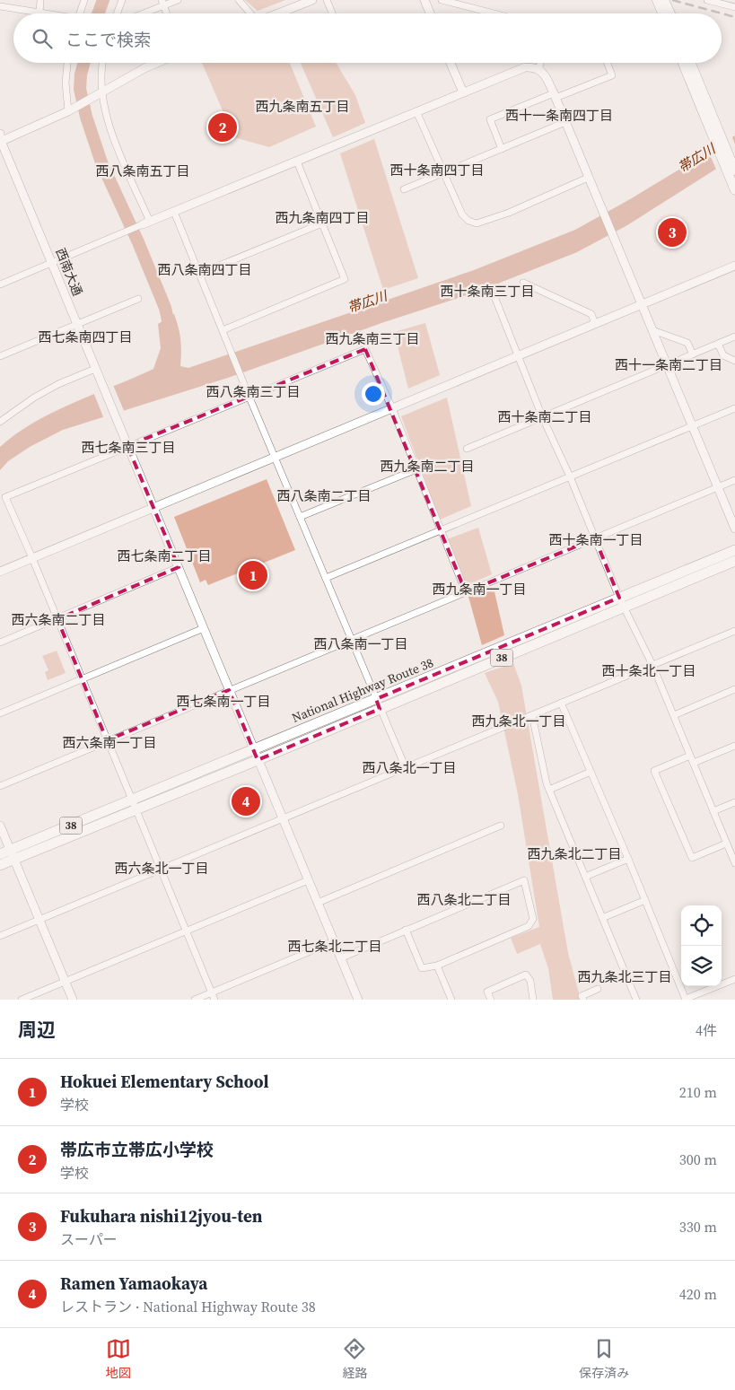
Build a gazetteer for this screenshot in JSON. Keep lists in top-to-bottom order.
{
  "streets": {
    "highway": ["38", "National Highway Route 38"],
    "street": ["西南大通"]
  },
  "crossings": [
    ["西南大通", "National Highway Route 38"]
  ],
  "districts": [
    "西九条南五丁目",
    "西十一条南四丁目",
    "西十条南四丁目",
    "西八条南五丁目",
    "西九条南四丁目",
    "西八条南四丁目",
    "西十条南三丁目",
    "西七条南四丁目",
    "西九条南三丁目",
    "西十一条南二丁目",
    "西八条南三丁目",
    "西十条南二丁目",
    "西七条南三丁目",
    "西九条南二丁目",
    "西八条南二丁目",
    "西十条南一丁目",
    "西七条南二丁目",
    "西九条南一丁目",
    "西六条南二丁目",
    "西八条南一丁目",
    "西十条北一丁目",
    "西七条南一丁目",
    "西九条北一丁目",
    "西六条南一丁目",
    "西八条北一丁目",
    "西九条北二丁目",
    "西六条北一丁目",
    "西八条北二丁目",
    "西七条北二丁目",
    "西九条北三丁目"
  ],
  "water": ["帯広川"],
  "page": {
    "search": "ここで検索",
    "pins": [
      "2",
      "3",
      "1",
      "4"
    ],
    "heading": ["周辺", "4件"],
    "list": [
      {
        "mark": "1",
        "name": "Hokuei Elementary School",
        "note": "学校",
        "value": "210 m"
      },
      {
        "mark": "2",
        "name": "帯広市立帯広小学校",
        "note": "学校",
        "value": "300 m"
      },
      {
        "mark": "3",
        "name": "Fukuhara nishi12jyou-ten",
        "note": "スーパー",
        "value": "330 m"
      },
      {
        "mark": "4",
        "name": "Ramen Yamaokaya",
        "note": "レストラン · National Highway Route 38",
        "value": "420 m"
      }
    ],
    "nav": ["地図", "経路", "保存済み"]
  }
}
